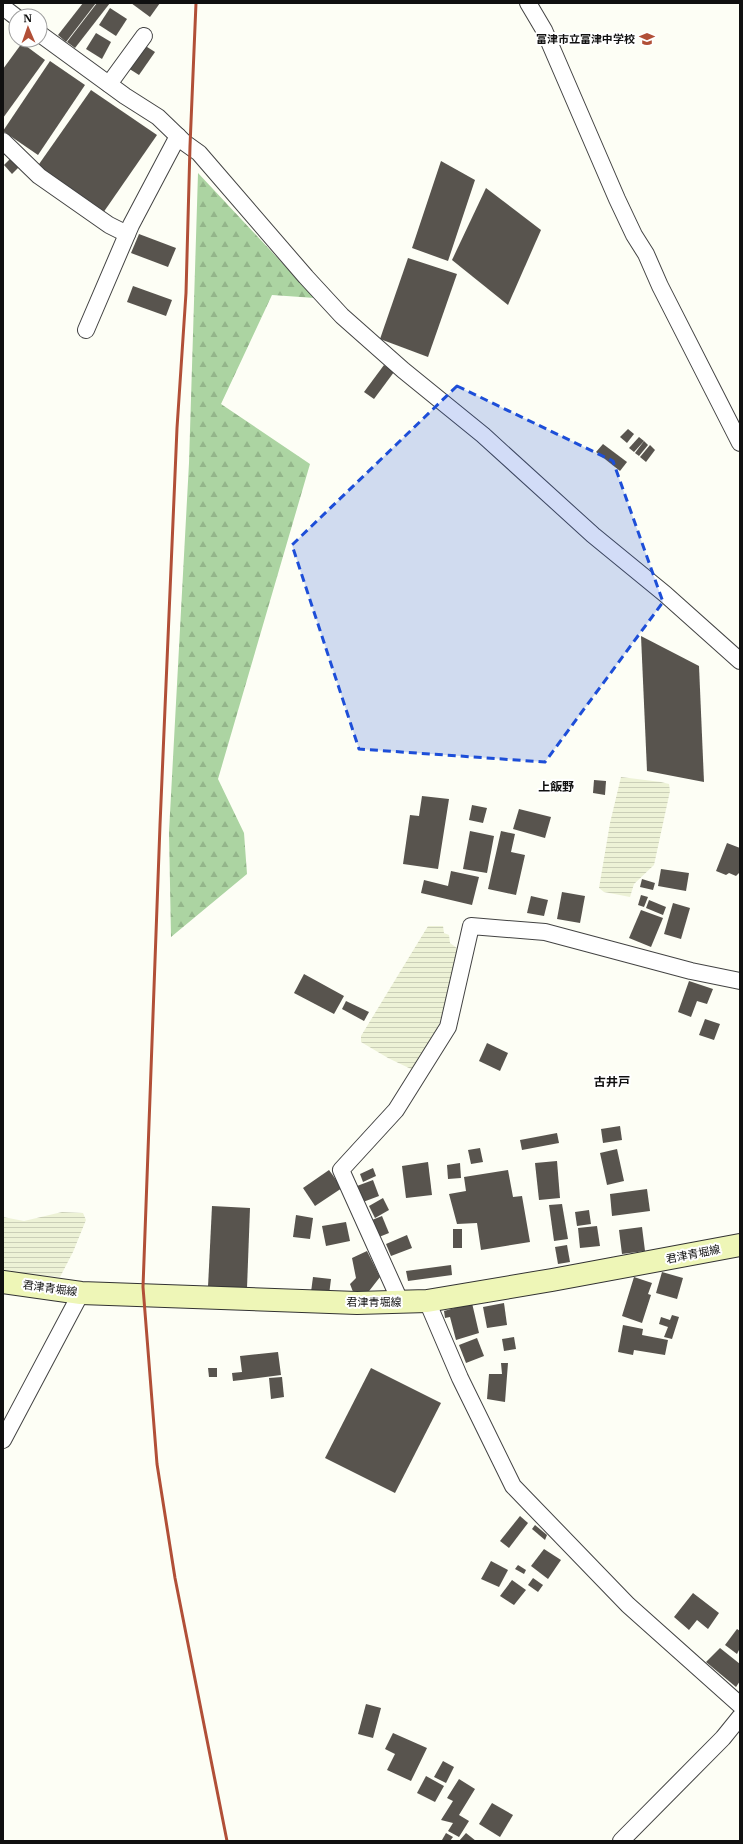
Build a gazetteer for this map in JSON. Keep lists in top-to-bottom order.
{
  "streets": {
    "main road": ["君津青堀線"]
  },
  "districts": ["上飯野", "古井戸"],
  "places": {
    "school or university": ["富津市立富津中学校"]
  },
  "north": "top"
}
